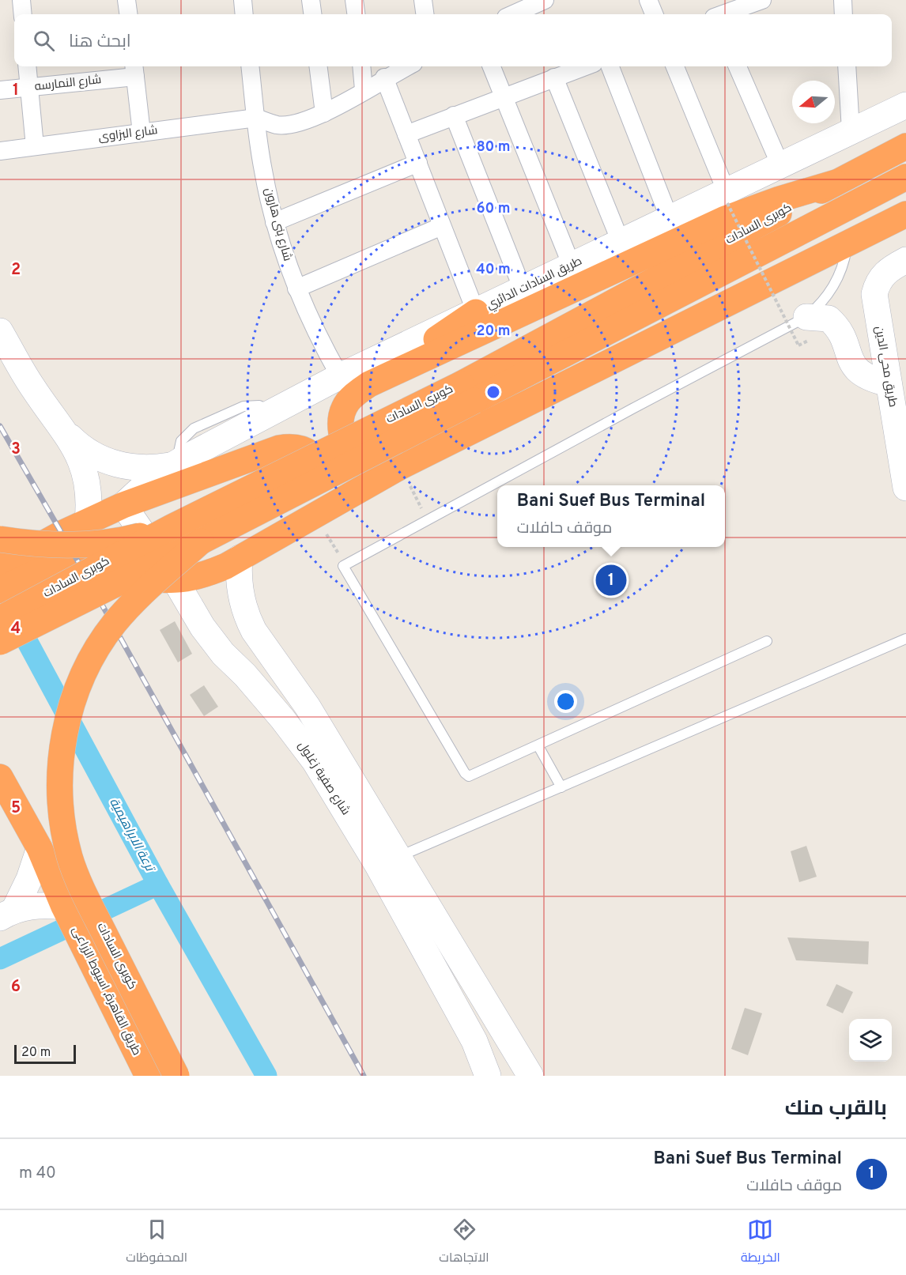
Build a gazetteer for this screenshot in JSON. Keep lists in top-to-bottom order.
{
  "streets": {
    "highway": ["كوبرى السادات", "طريق القاهرة, اسيوط الزراعى"],
    "street": [
      "شارع النمارسه",
      "شارع البزاوى",
      "شارع بنى هارون",
      "طريق السادات الدائري",
      "طريق محى الدين",
      "شارع صفية زغلول"
    ]
  },
  "crossings": [
    ["شارع البزاوى", "شارع بنى هارون"],
    ["شارع بنى هارون", "طريق السادات الدائري"],
    ["طريق السادات الدائري", "شارع صفية زغلول"]
  ],
  "water": ["ترعة الابراهيمية"],
  "scale_bar": "20 m",
  "north": "left",
  "page": {
    "search": "ابحث هنا",
    "popup": ["Bani Suef Bus Terminal", "موقف حافلات"],
    "pins": "1",
    "scale": "20 m",
    "heading": "بالقرب منك",
    "list": [
      {
        "mark": "1",
        "name": "Bani Suef Bus Terminal",
        "note": "موقف حافلات",
        "value": "40 m"
      }
    ],
    "nav": ["الخريطة", "الاتجاهات", "المحفوظات"]
  },
  "grid": {
    "rows": [
      "1",
      "2",
      "3",
      "4",
      "5",
      "6"
    ]
  },
  "rings": [
    "80 m",
    "60 m",
    "40 m",
    "20 m"
  ]
}
